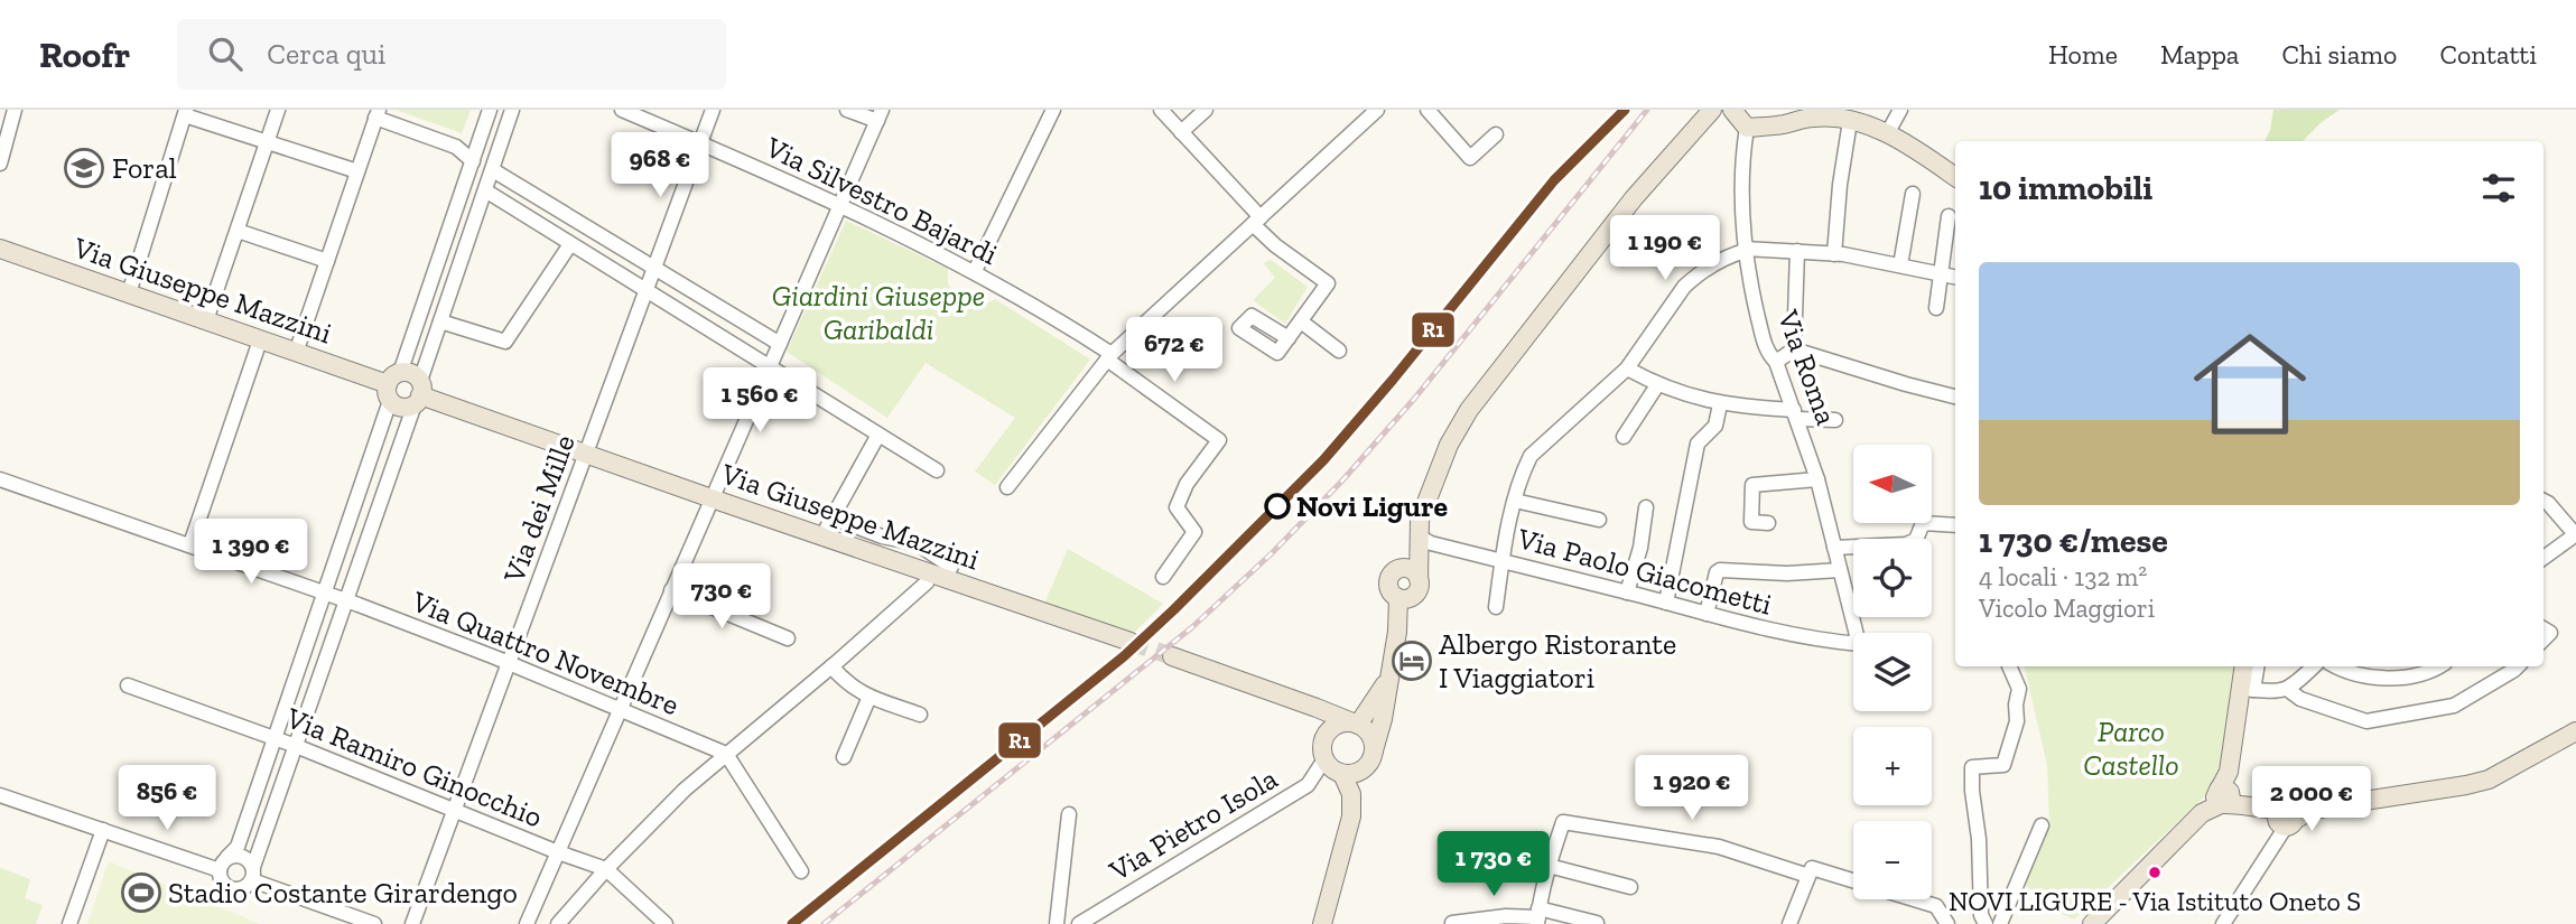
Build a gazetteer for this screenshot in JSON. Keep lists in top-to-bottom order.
{
  "streets": {
    "main road": ["Via Giuseppe Mazzini"],
    "street": [
      "Via Silvestro Bajardi",
      "Via Roma",
      "Via dei Mille",
      "Via Paolo Giacometti",
      "Via Quattro Novembre",
      "Via Ramiro Ginocchio",
      "Via Pietro Isola"
    ]
  },
  "crossings": [
    ["Via Silvestro Bajardi", "Via dei Mille"],
    ["Via Giuseppe Mazzini", "Via dei Mille"],
    ["Via dei Mille", "Via Quattro Novembre"],
    ["Via dei Mille", "Via Ramiro Ginocchio"]
  ],
  "parks": ["Giardini Giuseppe Garibaldi", "Parco Castello"],
  "places": {
    "school or university": ["Foral"],
    "other": ["Novi Ligure", "NOVI LIGURE - Via Istituto Oneto S"],
    "hotel": ["Albergo Ristorante I Viaggiatori"],
    "sports": ["Stadio Costante Girardengo"]
  },
  "lines": ["transit line R1"],
  "north": "left",
  "page": {
    "header": "Roofr",
    "search": "Cerca qui",
    "nav": [
      "Home",
      "Mappa",
      "Chi siamo",
      "Contatti"
    ],
    "price": [
      "968 €",
      "1 190 €",
      "672 €",
      "1 560 €",
      "1 390 €",
      "730 €",
      "1 920 €",
      "856 €",
      "2 000 €",
      "1 730 €"
    ],
    "heading": "10 immobili",
    "list": [
      {
        "name": "1 730 €/mese",
        "note": "4 locali · 132 m² · Vicolo Maggiori"
      }
    ],
    "map_buttons": ["+", "−"]
  }
}
